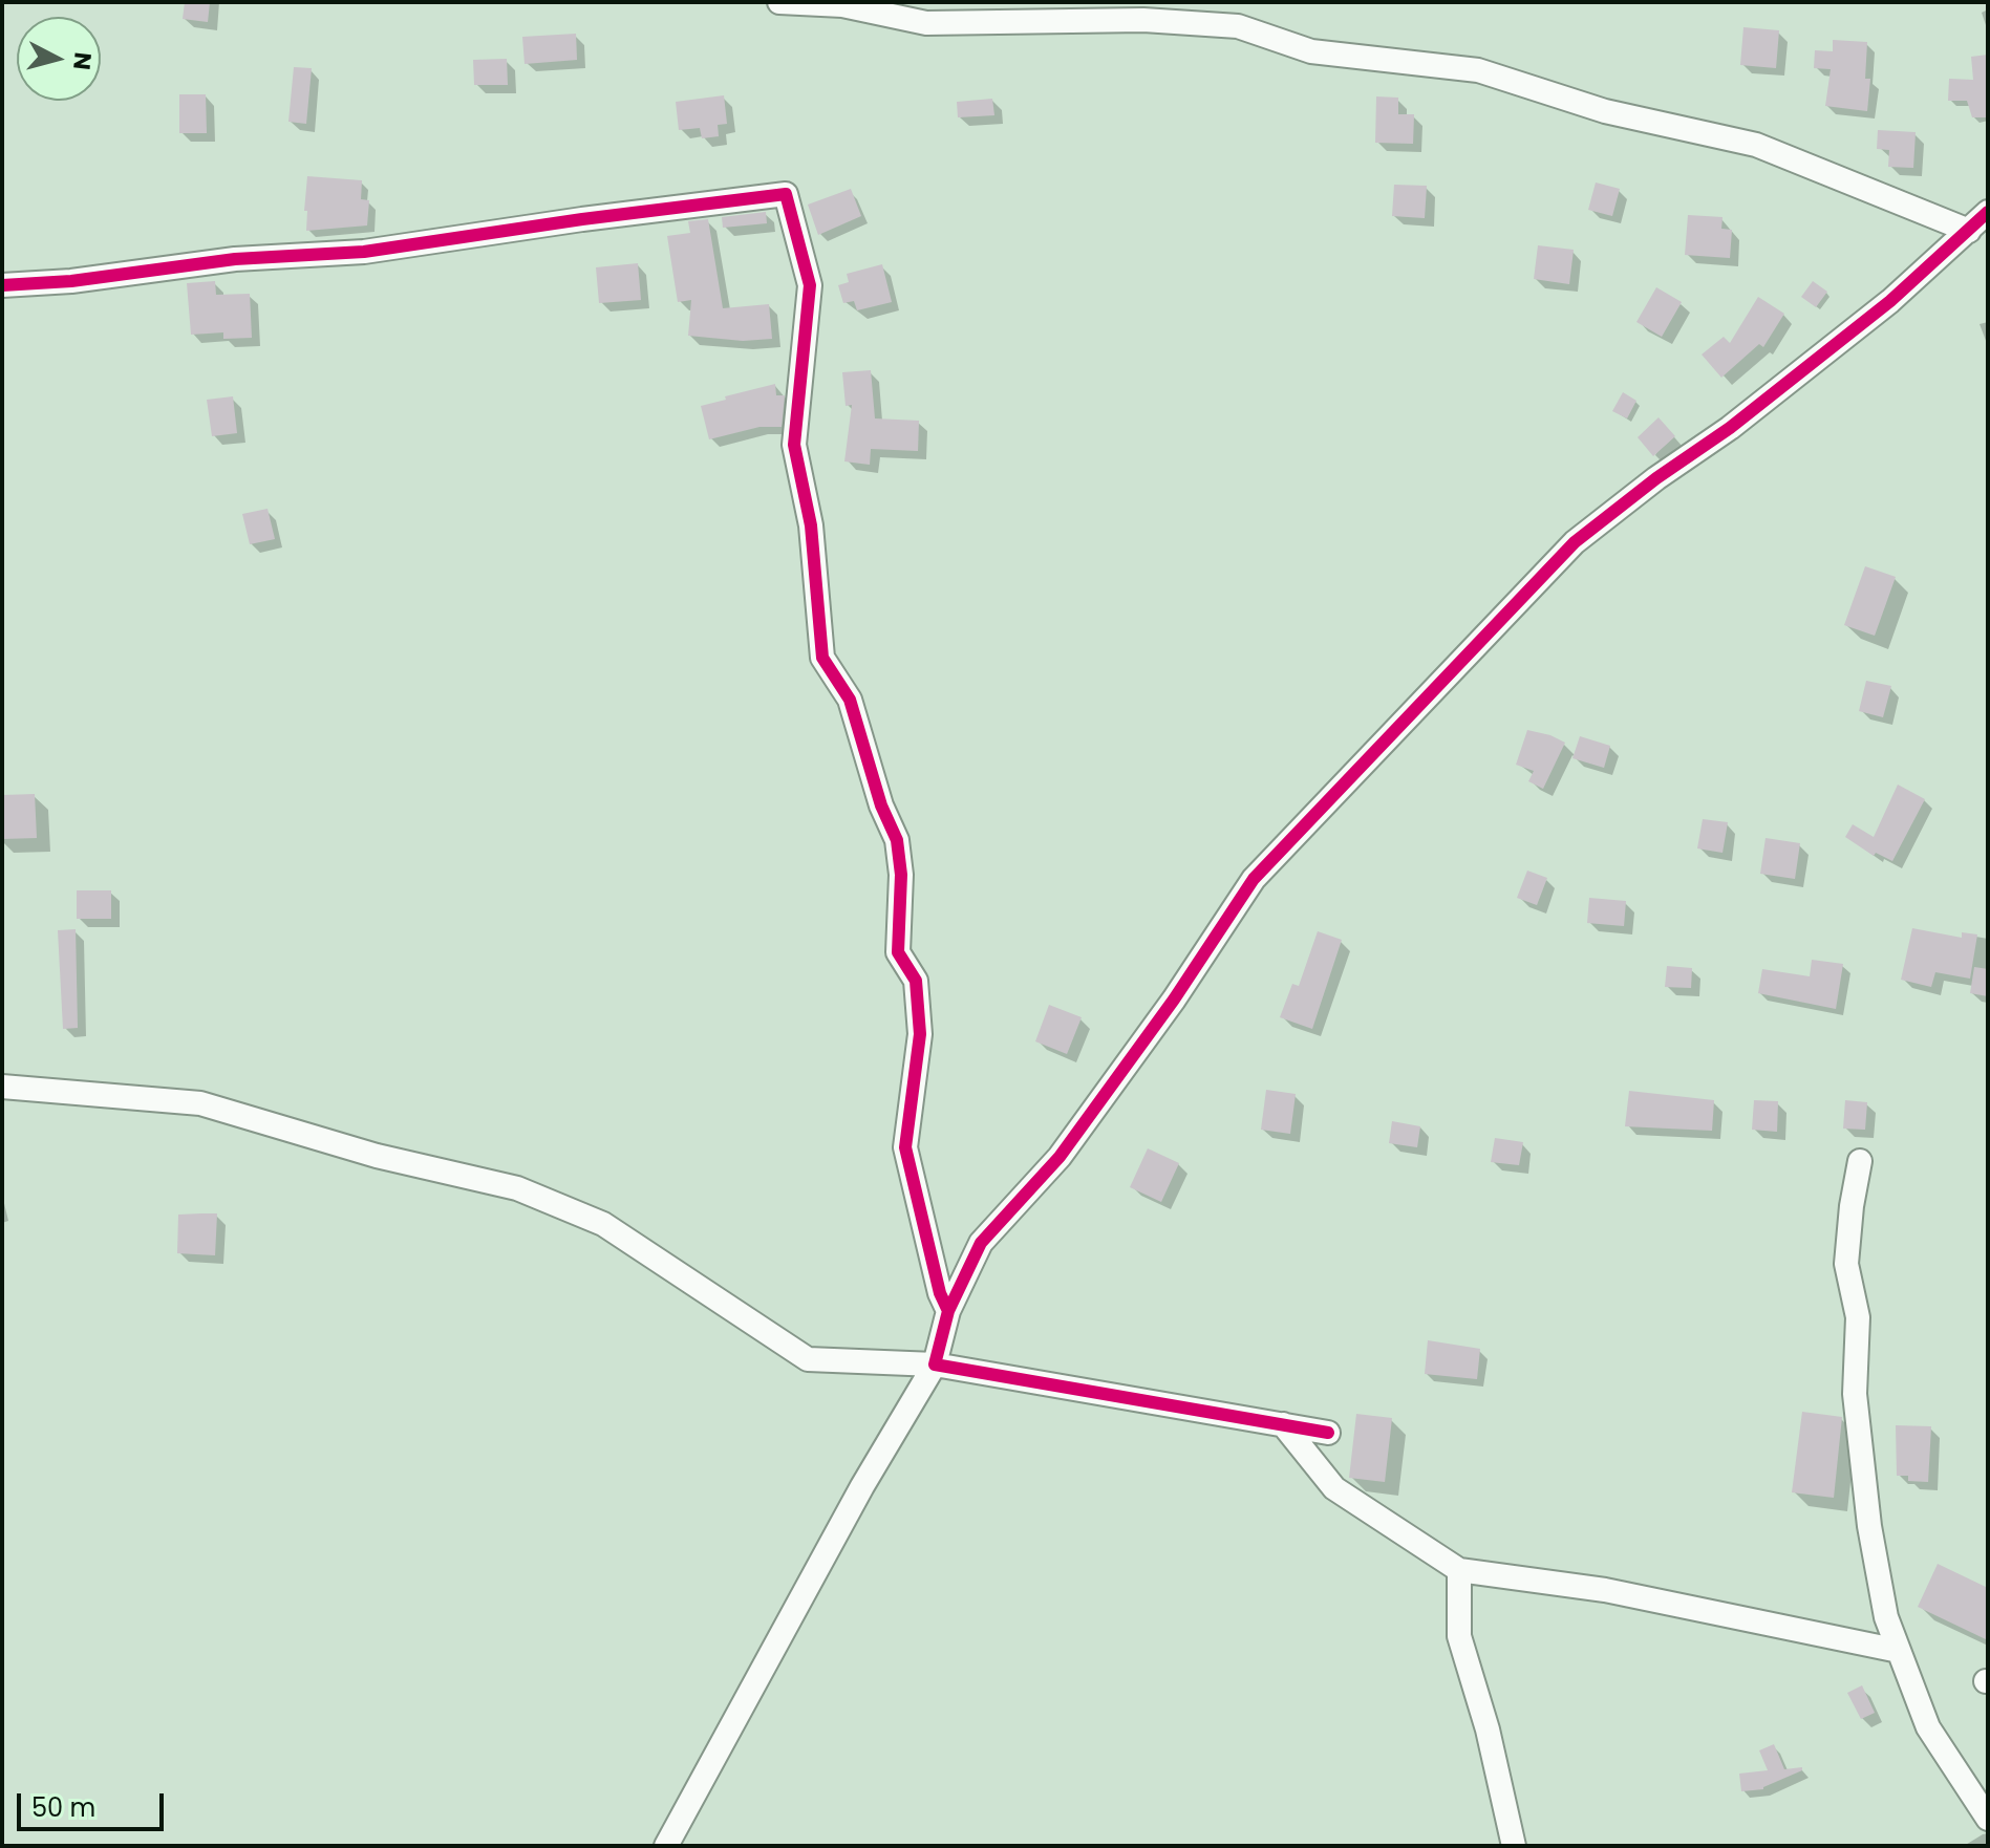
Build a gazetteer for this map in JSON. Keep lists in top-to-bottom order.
{
  "scale_bar": "50 m",
  "north": "right"
}
